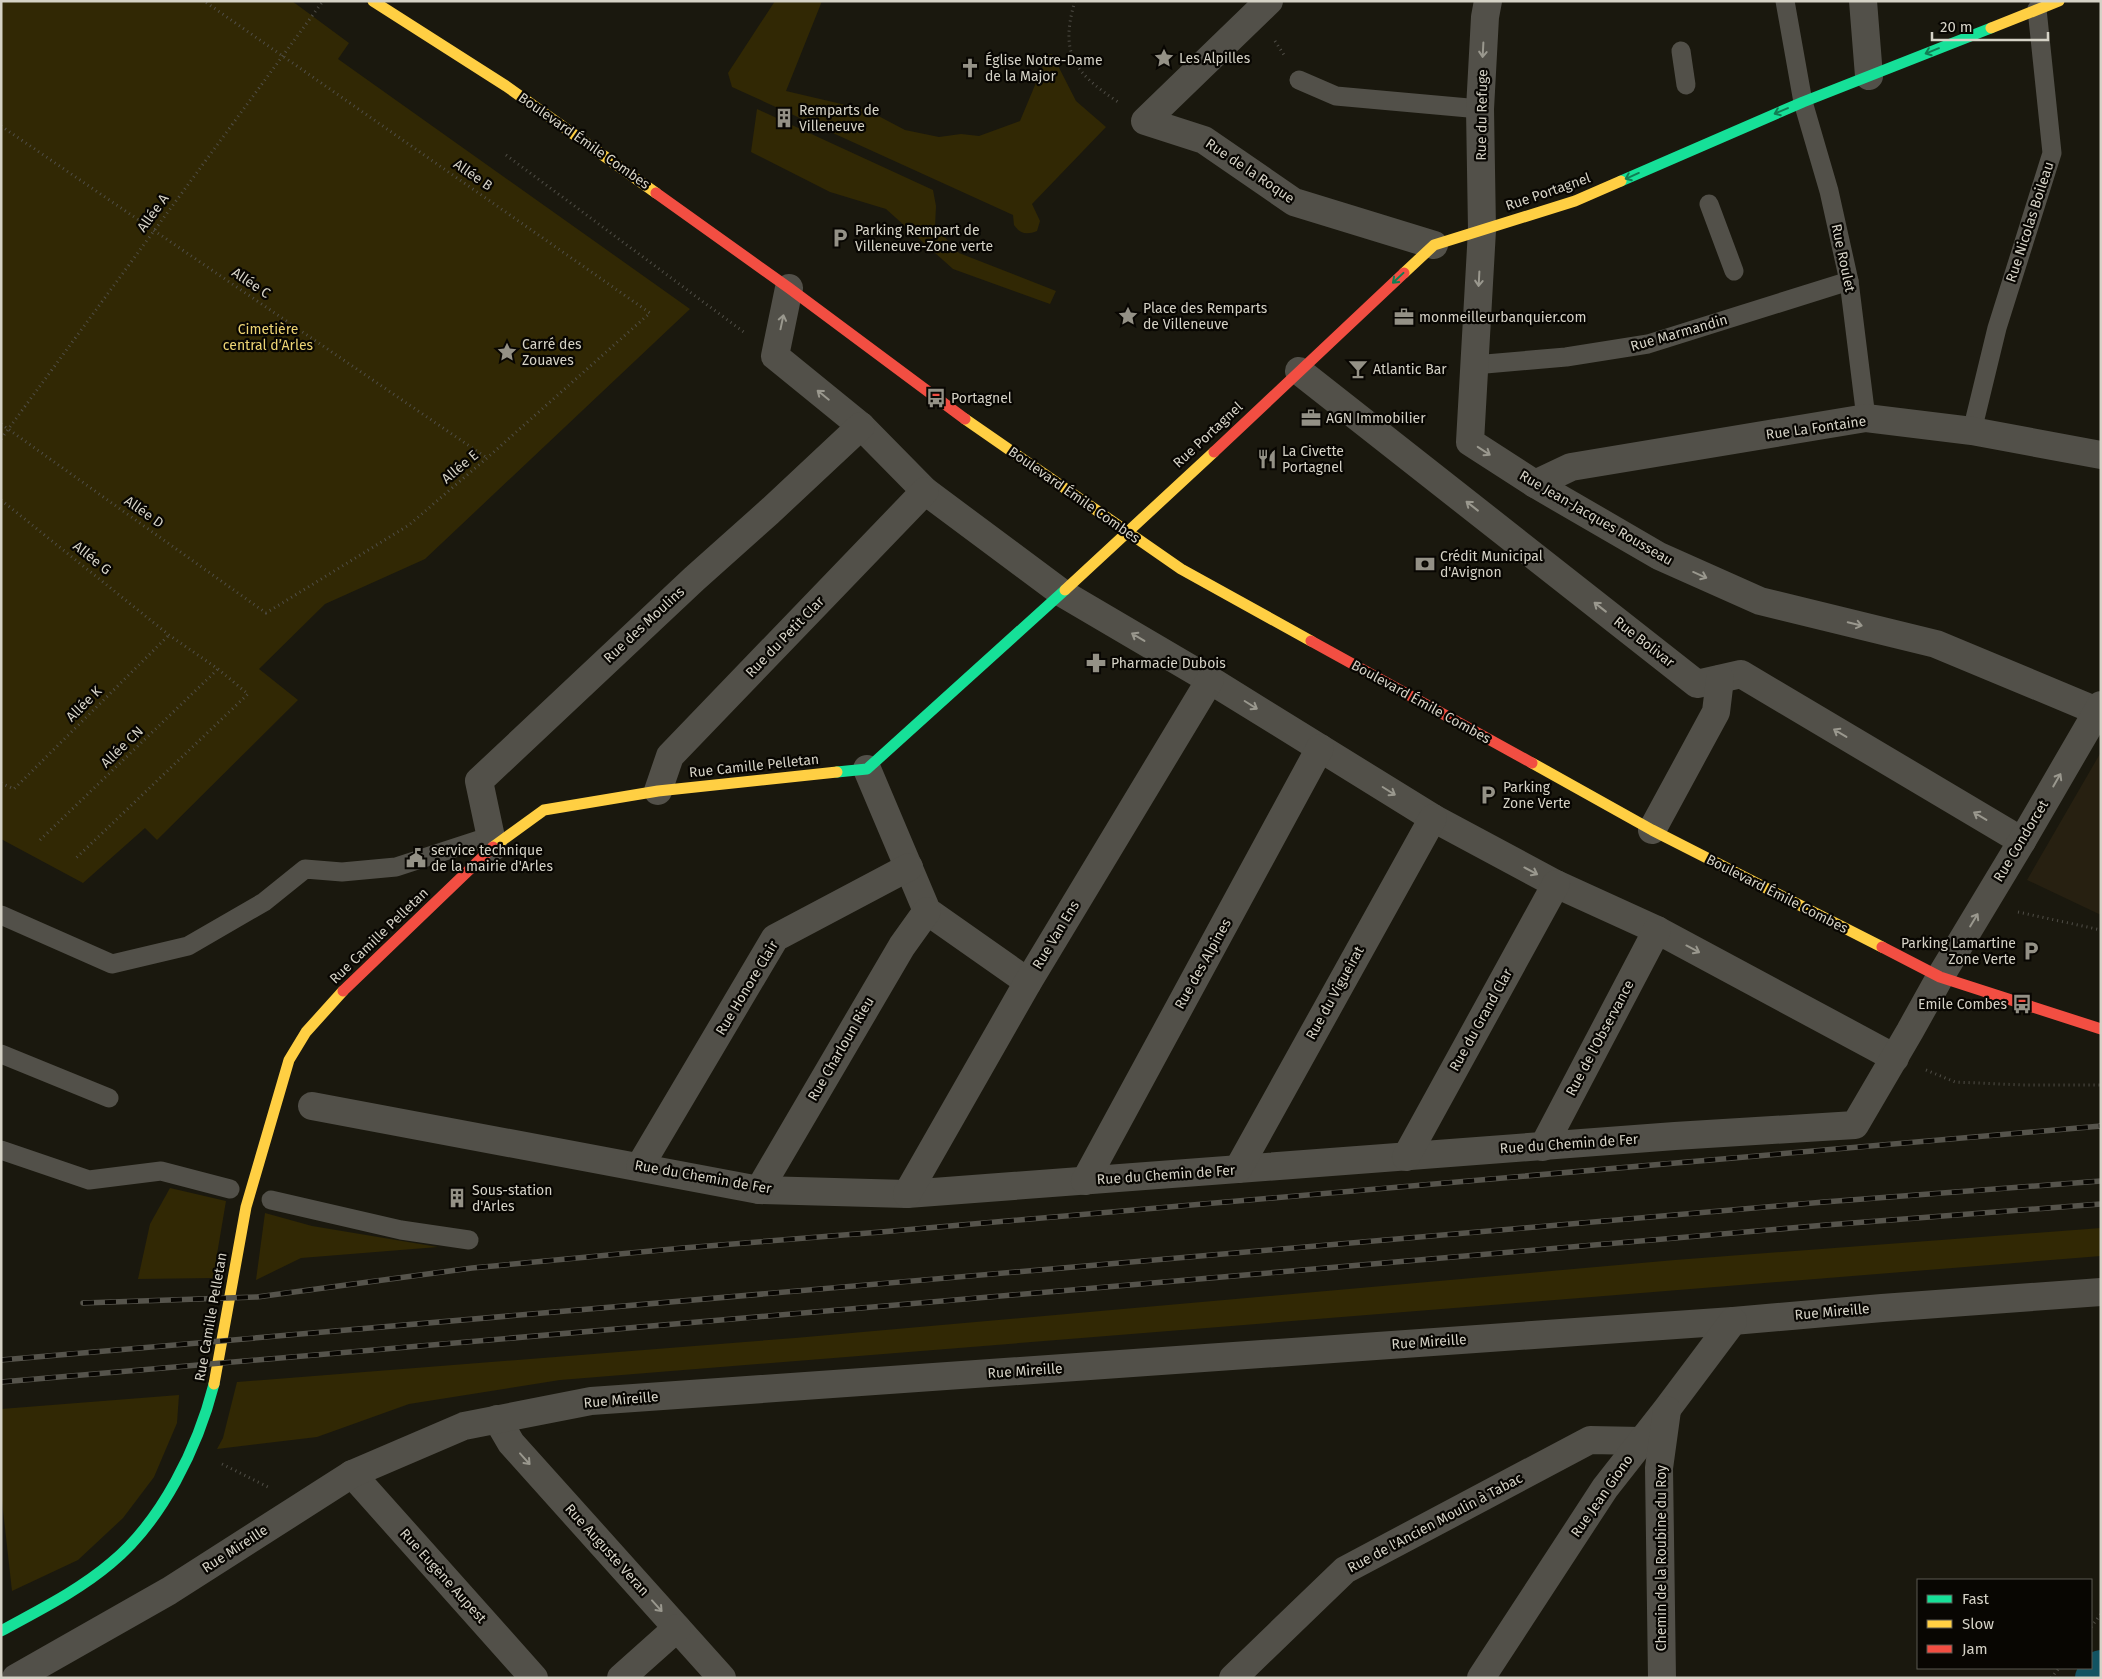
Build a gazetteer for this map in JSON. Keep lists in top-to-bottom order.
{
  "streets": {
    "street": [
      "Rue du Refuge",
      "Boulevard Émile Combes",
      "Rue de la Roque",
      "Rue Portagnel",
      "Rue La Fontaine",
      "Rue Jean-Jacques Rousseau",
      "Rue des Moulins",
      "Rue du Petit Clar",
      "Rue Bolivar",
      "Rue Camille Pelletan",
      "Rue Condorcet",
      "Rue Van Ens",
      "Rue des Alpines",
      "Rue Honore Clair",
      "Rue du Vigueirat",
      "Rue du Grand Clar",
      "Rue de l'Observance",
      "Rue Charloun Rieu",
      "Rue du Chemin de Fer",
      "Rue Mireille",
      "Rue Jean Giono",
      "Rue de l'Ancien Moulin à Tabac",
      "Rue Auguste Veran",
      "Chemin de la Roubine du Roy",
      "Rue Eugène Aupest"
    ],
    "lane": ["Rue Nicolas Boileau", "Rue Roulet", "Rue Marmandin"],
    "path": [
      "Allée B",
      "Allée A",
      "Allée C",
      "Allée E",
      "Allée D",
      "Allée G",
      "Allée K",
      "Allée CN"
    ]
  },
  "crossings": [
    ["Rue du Refuge", "Rue Portagnel"],
    ["Rue du Refuge", "Rue Jean-Jacques Rousseau"],
    ["Boulevard Émile Combes", "Rue Portagnel"],
    ["Boulevard Émile Combes", "Rue Condorcet"],
    ["Boulevard Émile Combes", "Rue du Chemin de Fer"],
    ["Rue de la Roque", "Rue Portagnel"],
    ["Allée B", "Allée A"],
    ["Allée B", "Allée E"],
    ["Rue Portagnel", "Rue Nicolas Boileau"],
    ["Rue Portagnel", "Rue Roulet"],
    ["Rue Portagnel", "Rue Jean-Jacques Rousseau"],
    ["Rue Portagnel", "Rue Bolivar"],
    ["Allée A", "Allée C"],
    ["Allée A", "Allée D"],
    ["Rue Nicolas Boileau", "Rue La Fontaine"],
    ["Rue Roulet", "Rue Marmandin"],
    ["Rue Roulet", "Rue La Fontaine"],
    ["Allée C", "Allée E"],
    ["Rue Marmandin", "Rue Jean-Jacques Rousseau"],
    ["Rue La Fontaine", "Rue Jean-Jacques Rousseau"],
    ["Allée E", "Allée D"],
    ["Rue Jean-Jacques Rousseau", "Rue Condorcet"],
    ["Allée G", "Allée K"],
    ["Allée G", "Allée CN"],
    ["Rue des Moulins", "Rue Camille Pelletan"],
    ["Rue du Petit Clar", "Rue Camille Pelletan"],
    ["Rue Bolivar", "Rue Condorcet"],
    ["Rue Condorcet", "Rue du Chemin de Fer"],
    ["Rue Van Ens", "Rue du Chemin de Fer"],
    ["Rue des Alpines", "Rue du Chemin de Fer"],
    ["Rue Honore Clair", "Rue du Chemin de Fer"],
    ["Rue du Vigueirat", "Rue du Chemin de Fer"],
    ["Rue du Grand Clar", "Rue du Chemin de Fer"],
    ["Rue de l'Observance", "Rue du Chemin de Fer"],
    ["Rue Charloun Rieu", "Rue du Chemin de Fer"],
    ["Rue Mireille", "Rue Jean Giono"],
    ["Rue Mireille", "Rue Auguste Veran"],
    ["Rue Mireille", "Rue Eugène Aupest"],
    ["Rue Jean Giono", "Rue de l'Ancien Moulin à Tabac"],
    ["Rue Jean Giono", "Chemin de la Roubine du Roy"]
  ],
  "one_way": [
    "Rue du Refuge",
    "Rue Portagnel",
    "Rue Jean-Jacques Rousseau",
    "Rue Bolivar",
    "Rue Condorcet",
    "Rue Auguste Veran"
  ],
  "parks": ["Cimetière central d’Arles"],
  "places": {
    "place": ["Les Alpilles", "Place des Remparts de Villeneuve", "Carré des Zouaves"],
    "church": ["Église Notre-Dame de la Major"],
    "building": ["Remparts de Villeneuve", "Sous-station d'Arles"],
    "parking": ["Parking Rempart de Villeneuve-Zone verte", "Parking Zone Verte", "Parking Lamartine Zone Verte"],
    "office": ["monmeilleurbanquier.com", "AGN Immobilier"],
    "bar": ["Atlantic Bar"],
    "bus stop": ["Portagnel", "Emile Combes"],
    "restaurant": ["La Civette Portagnel"],
    "bank": ["Crédit Municipal d'Avignon"],
    "pharmacy": ["Pharmacie Dubois"],
    "public building": ["service technique de la mairie d'Arles"]
  },
  "legend": ["Fast", "Slow", "Jam"],
  "scale_bar": "20 m"
}
